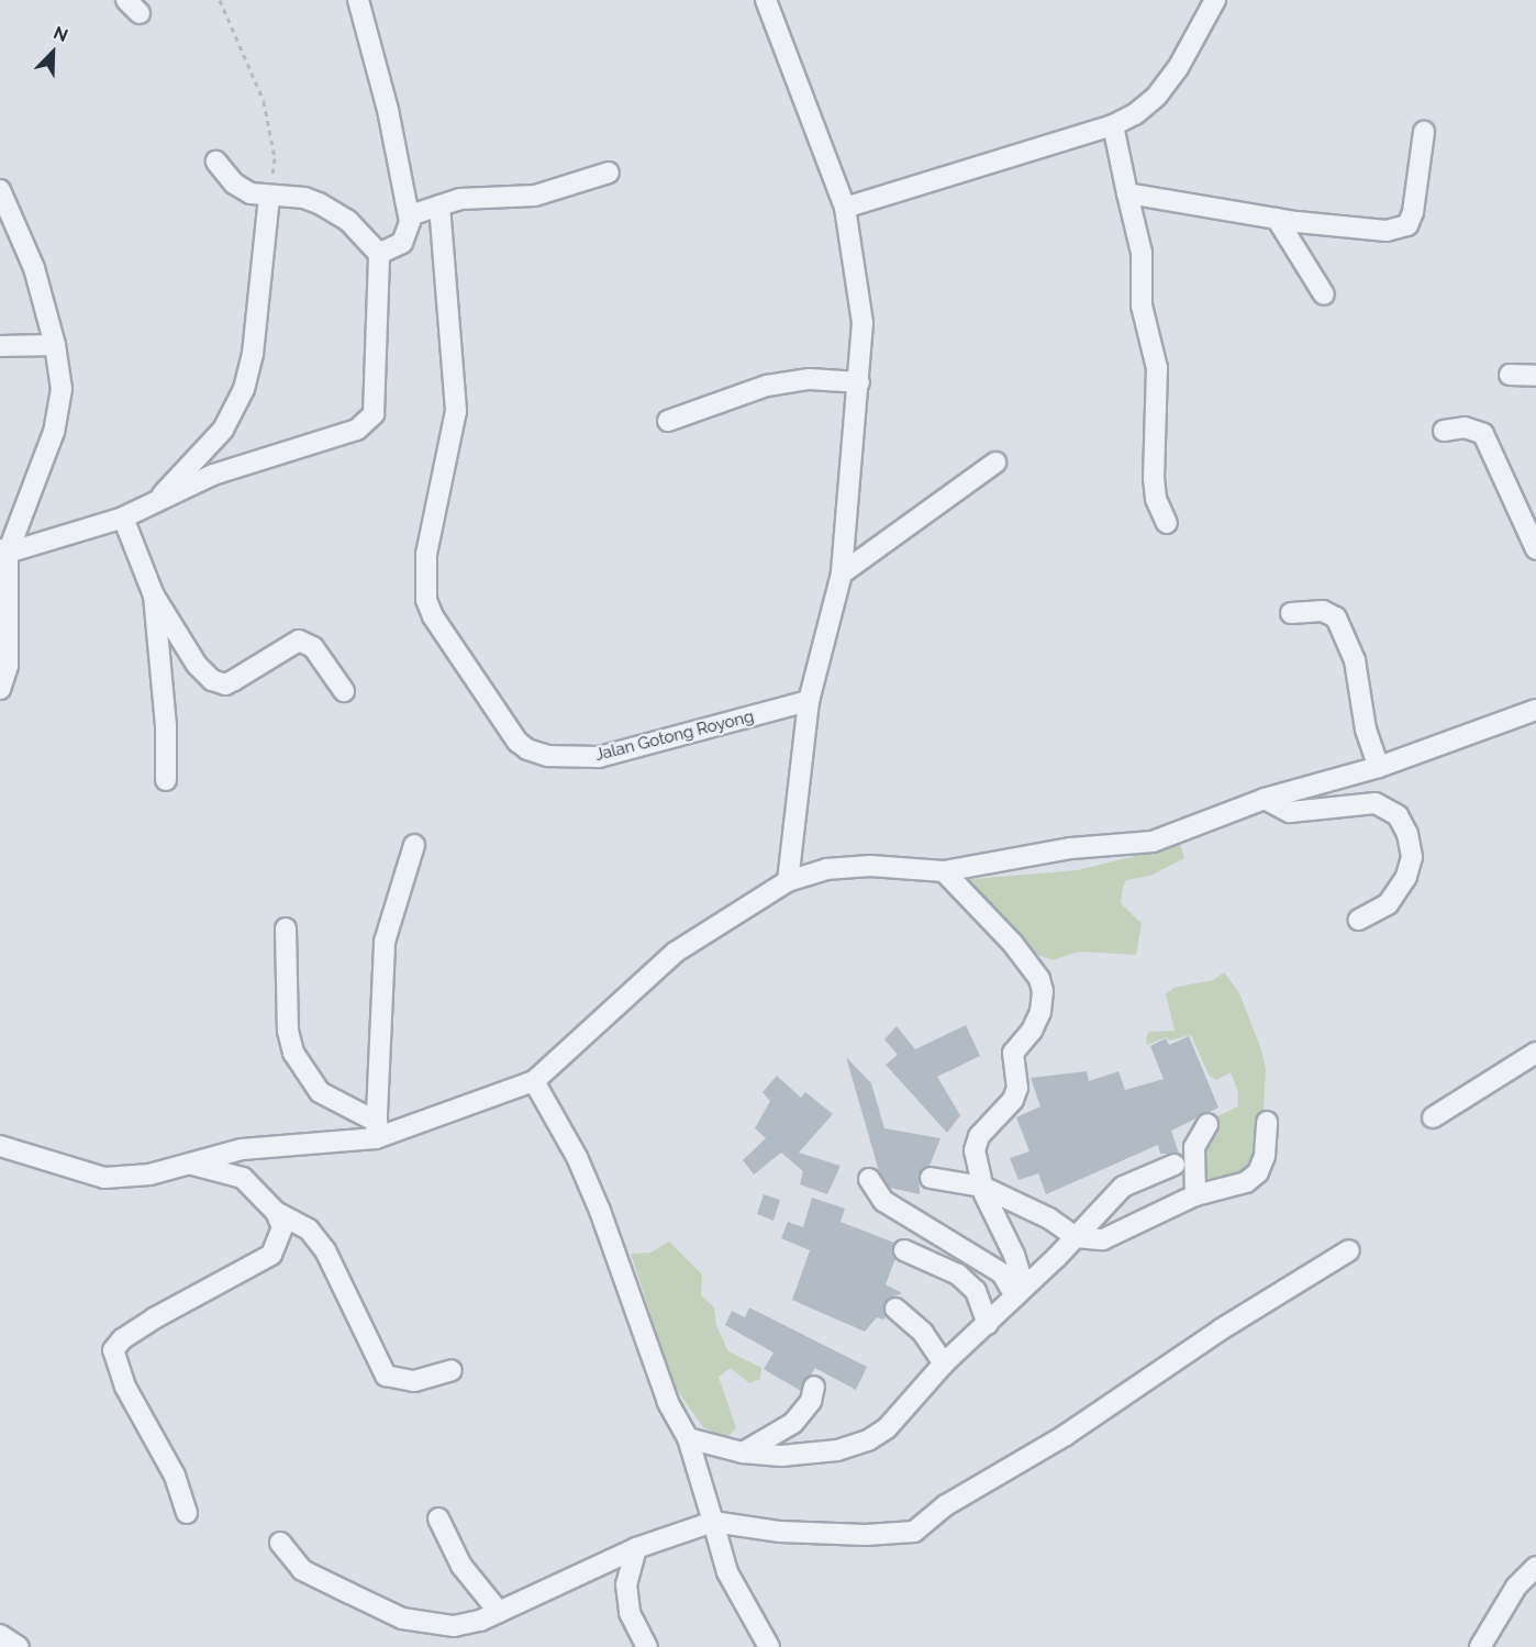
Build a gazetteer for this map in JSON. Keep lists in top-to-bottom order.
{
  "streets": {
    "street": ["Jalan Gotong Royong"]
  },
  "north": "top right"
}
